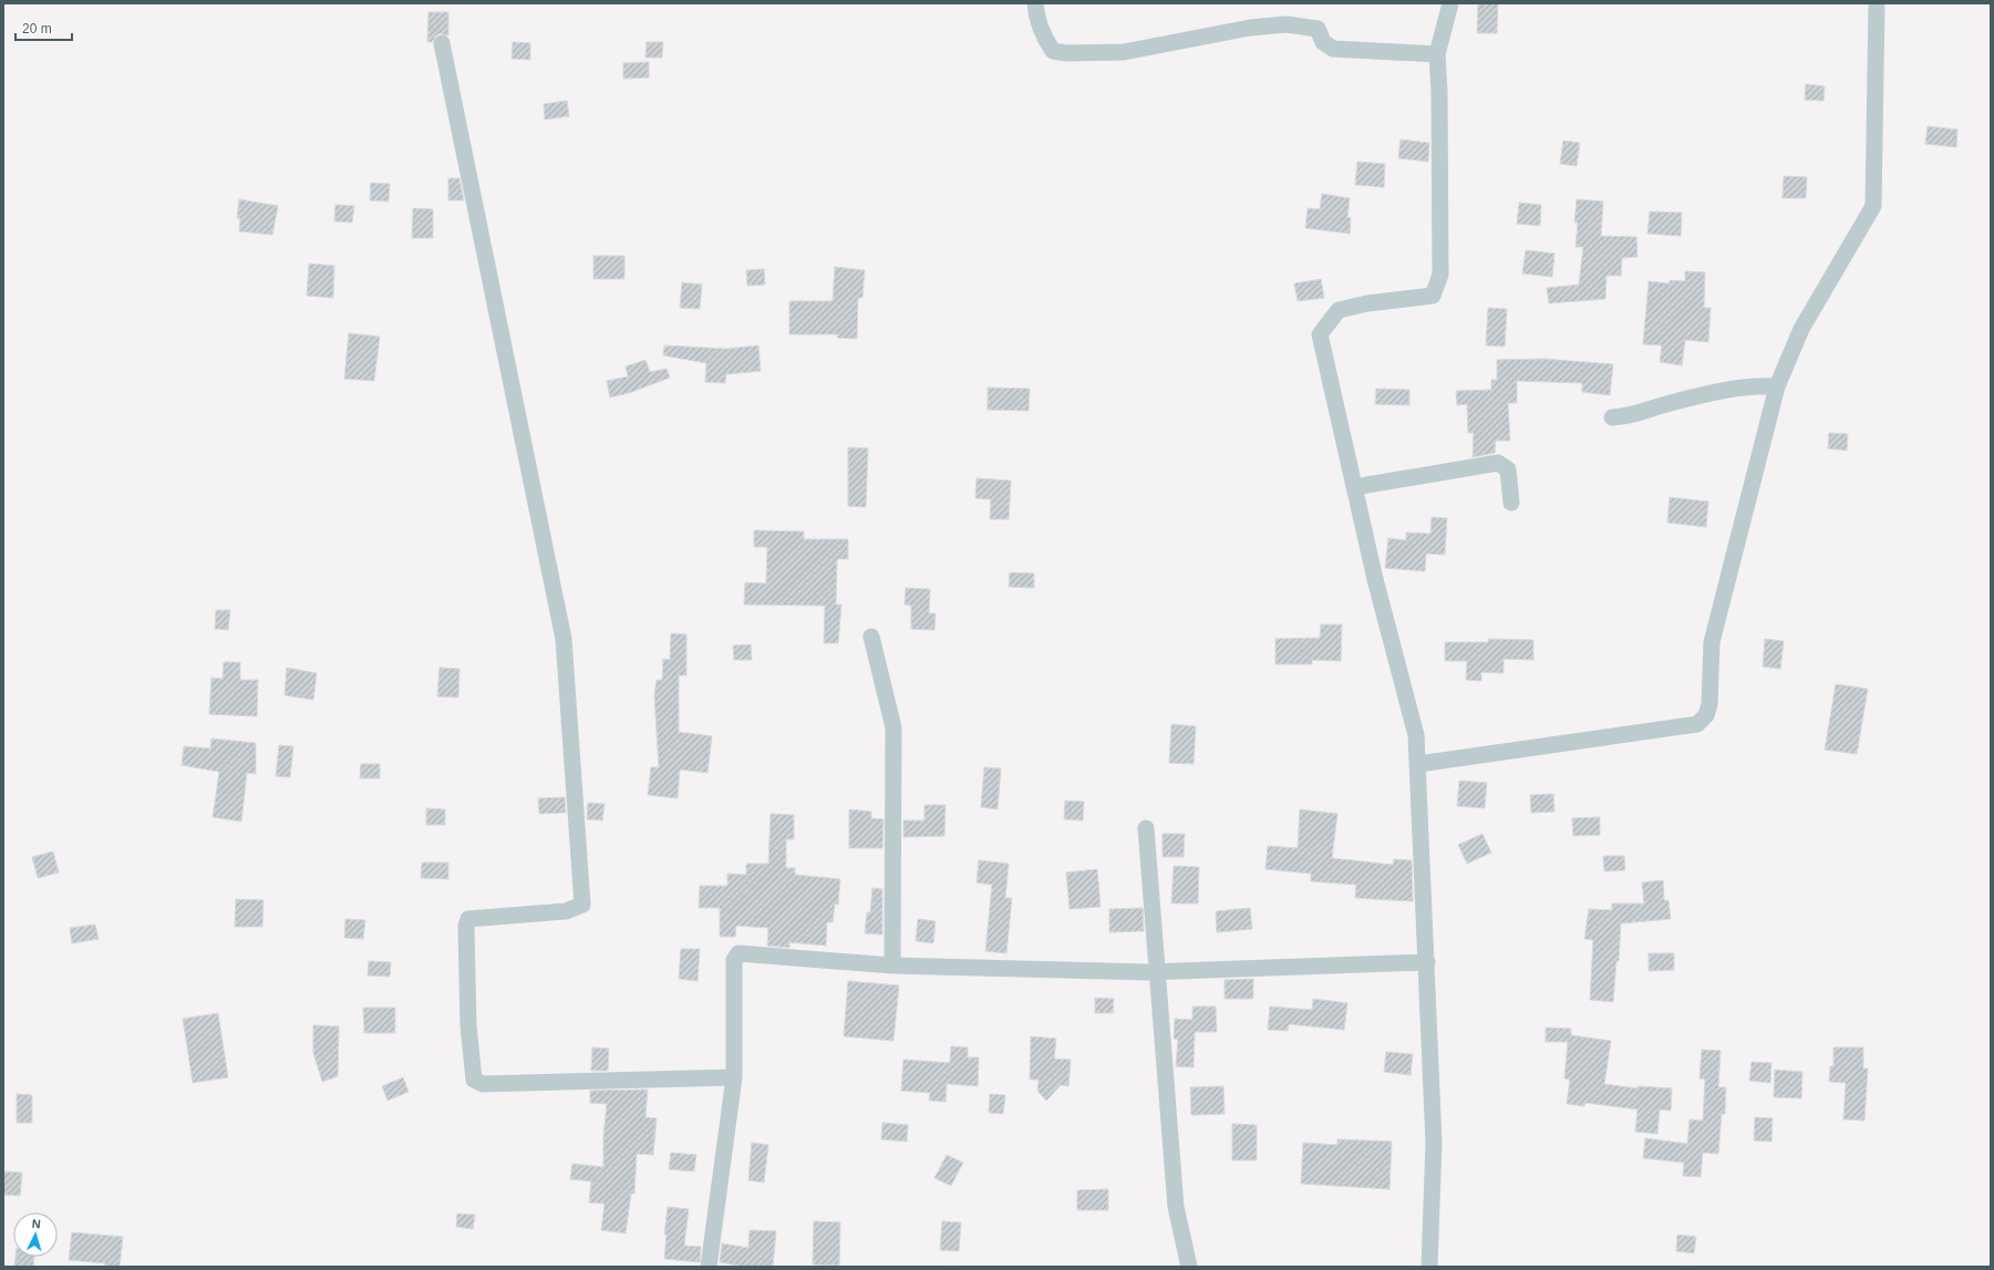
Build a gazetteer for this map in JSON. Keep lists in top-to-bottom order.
{
  "scale_bar": "20 m",
  "north": "top"
}
